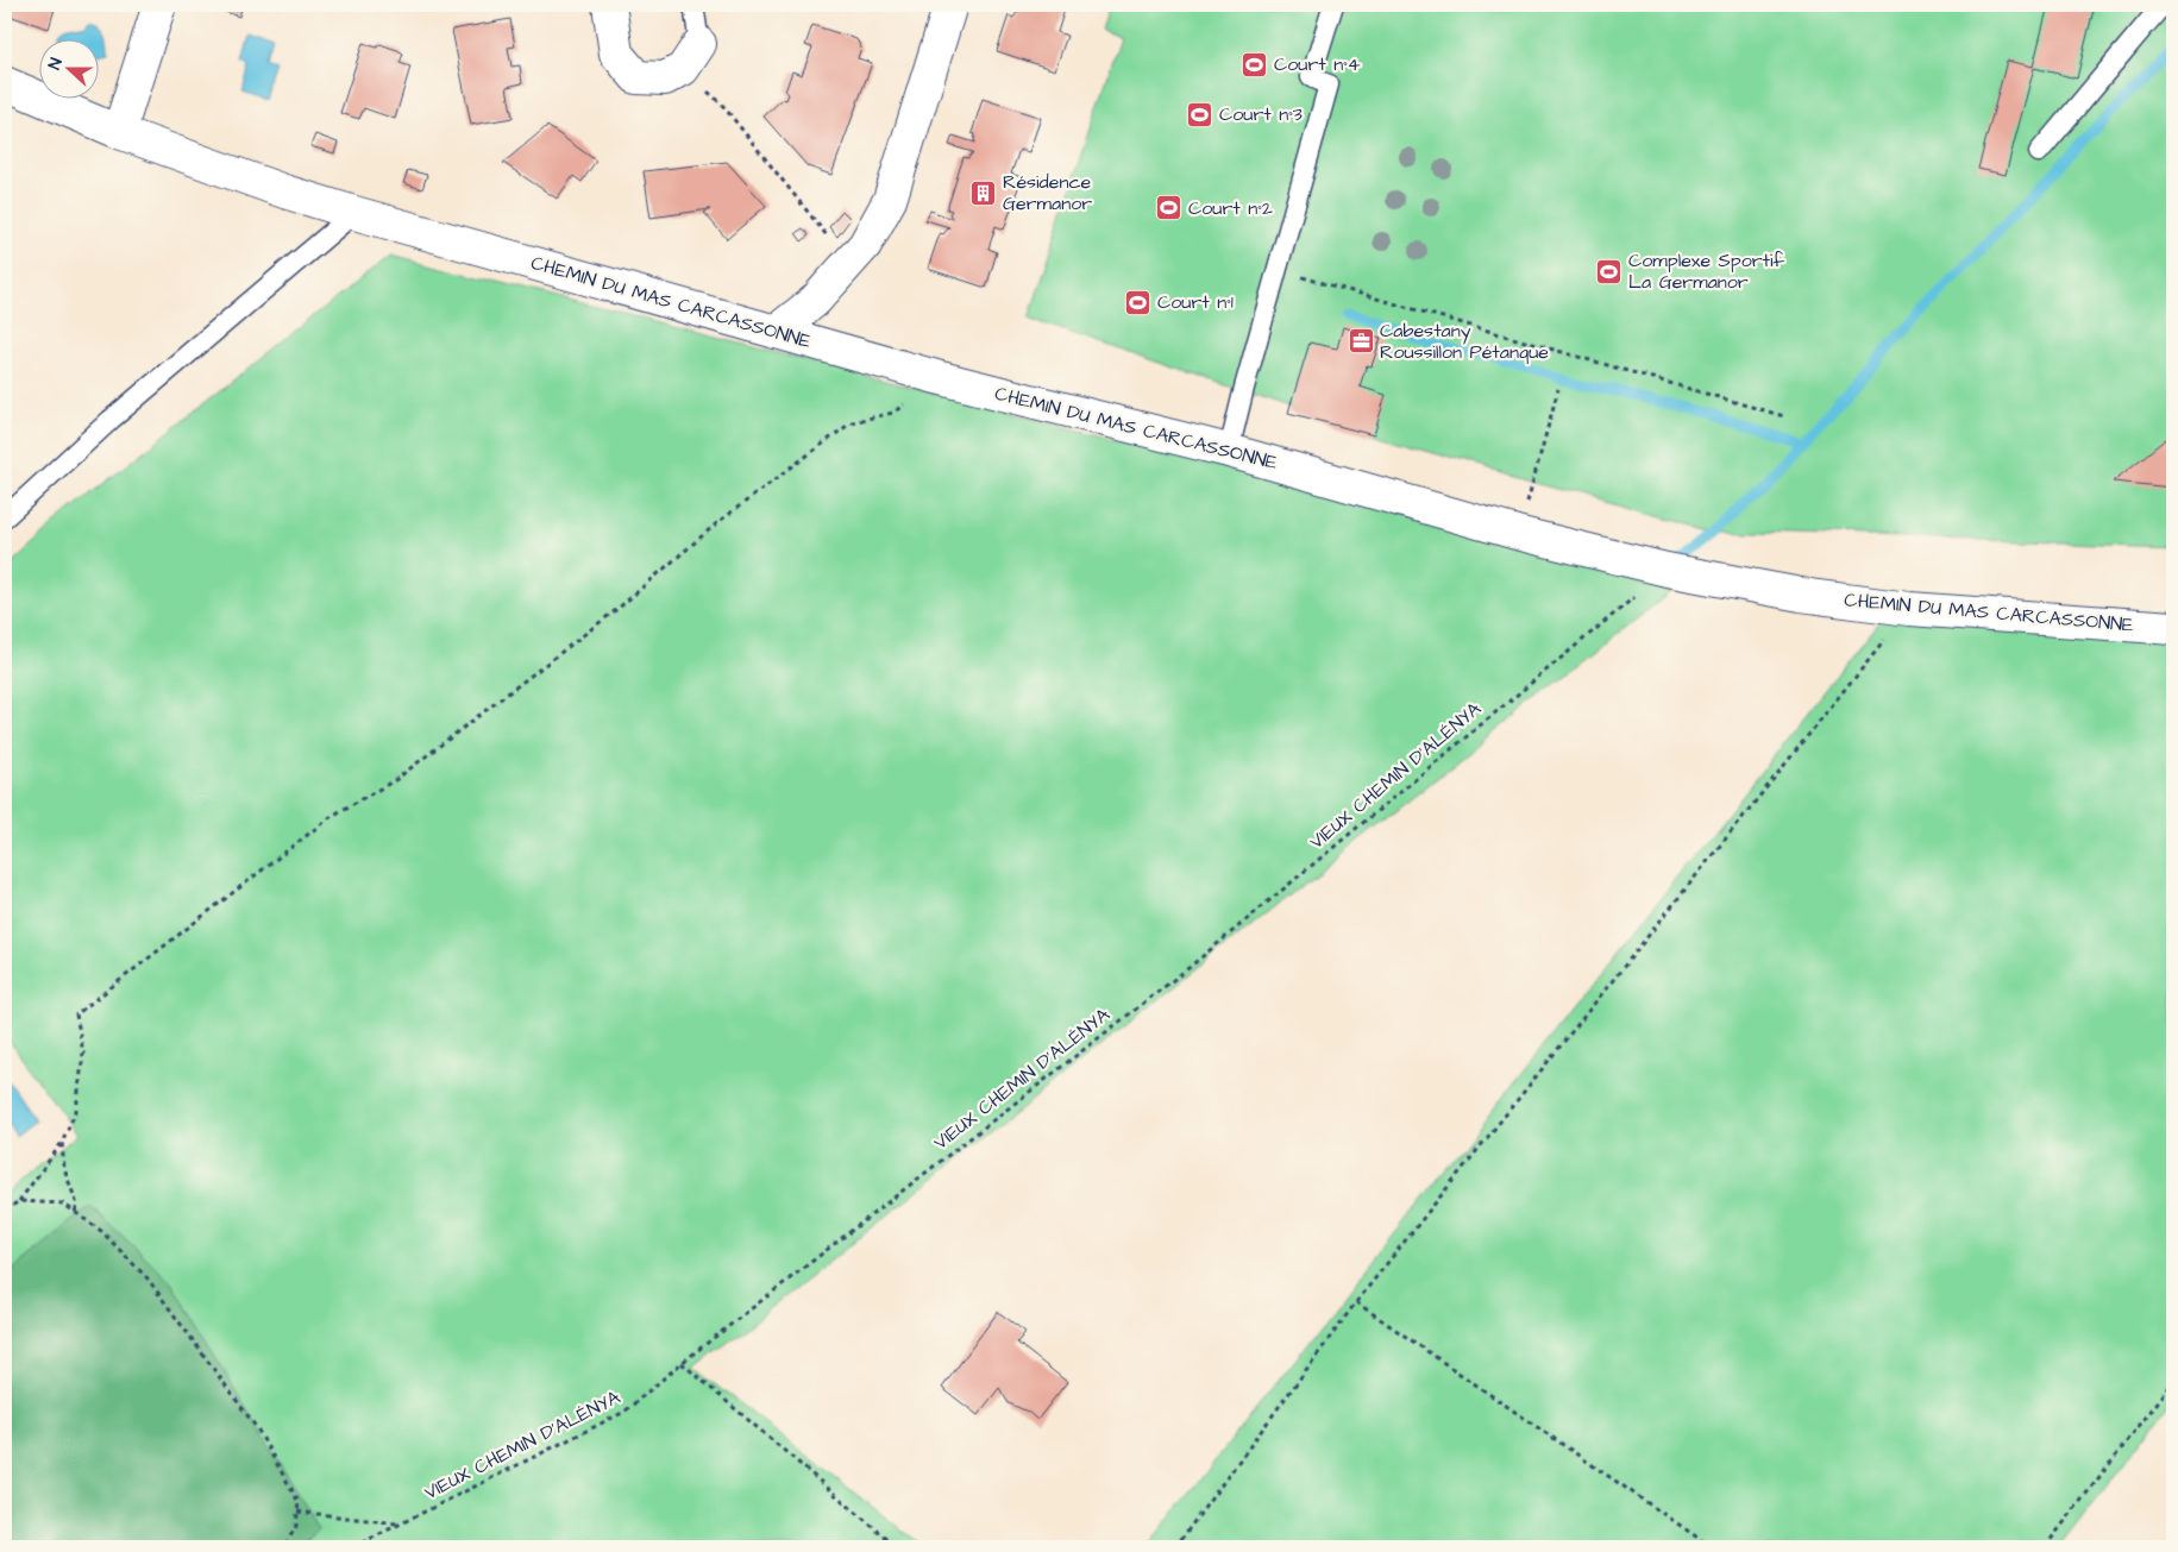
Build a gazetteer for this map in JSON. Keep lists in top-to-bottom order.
{
  "streets": {
    "street": ["CHEMIN DU MAS CARCASSONNE"],
    "path": ["VIEUX CHEMIN D’ALÉNYA"]
  },
  "crossings": [
    ["CHEMIN DU MAS CARCASSONNE", "VIEUX CHEMIN D’ALÉNYA"]
  ],
  "places": {
    "sports": [
      "Court n°4",
      "Court n°3",
      "Court n°2",
      "Complexe Sportif La Germanor",
      "Court n°1"
    ],
    "building": ["Résidence Germanor"],
    "office": ["Cabestany Roussillon Pétanque"]
  },
  "north": "left"
}
